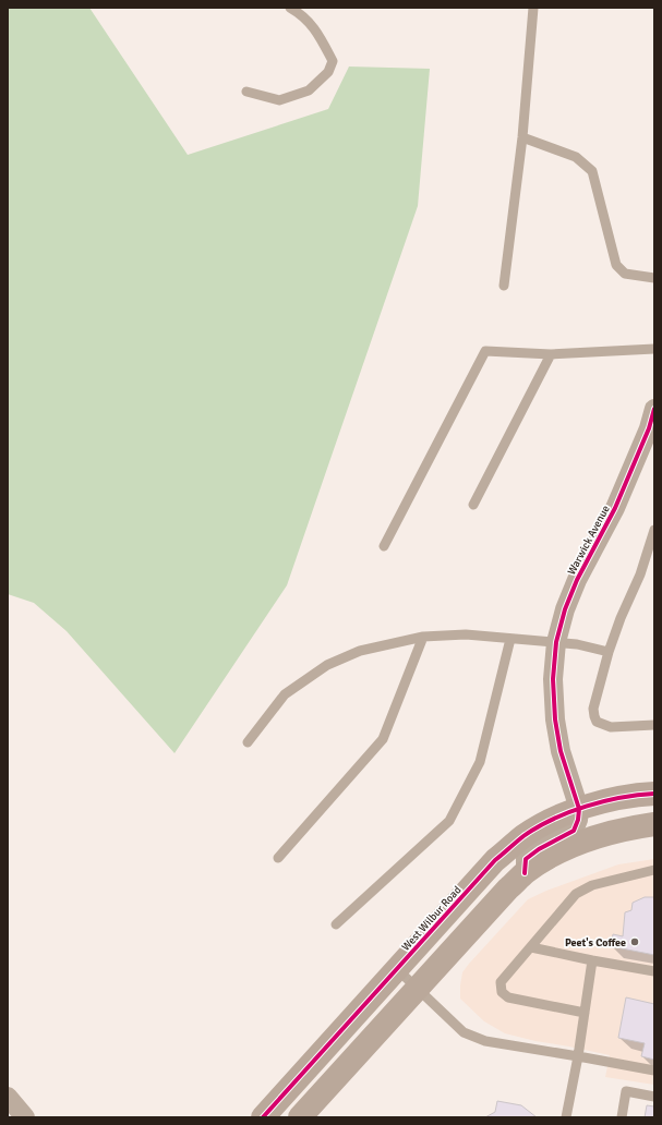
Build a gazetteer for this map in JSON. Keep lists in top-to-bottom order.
{
  "streets": {
    "street": ["Warwick Avenue", "West Wilbur Road"]
  },
  "crossings": [
    ["Warwick Avenue", "West Wilbur Road"]
  ],
  "places": ["Peet's Coffee"]
}
